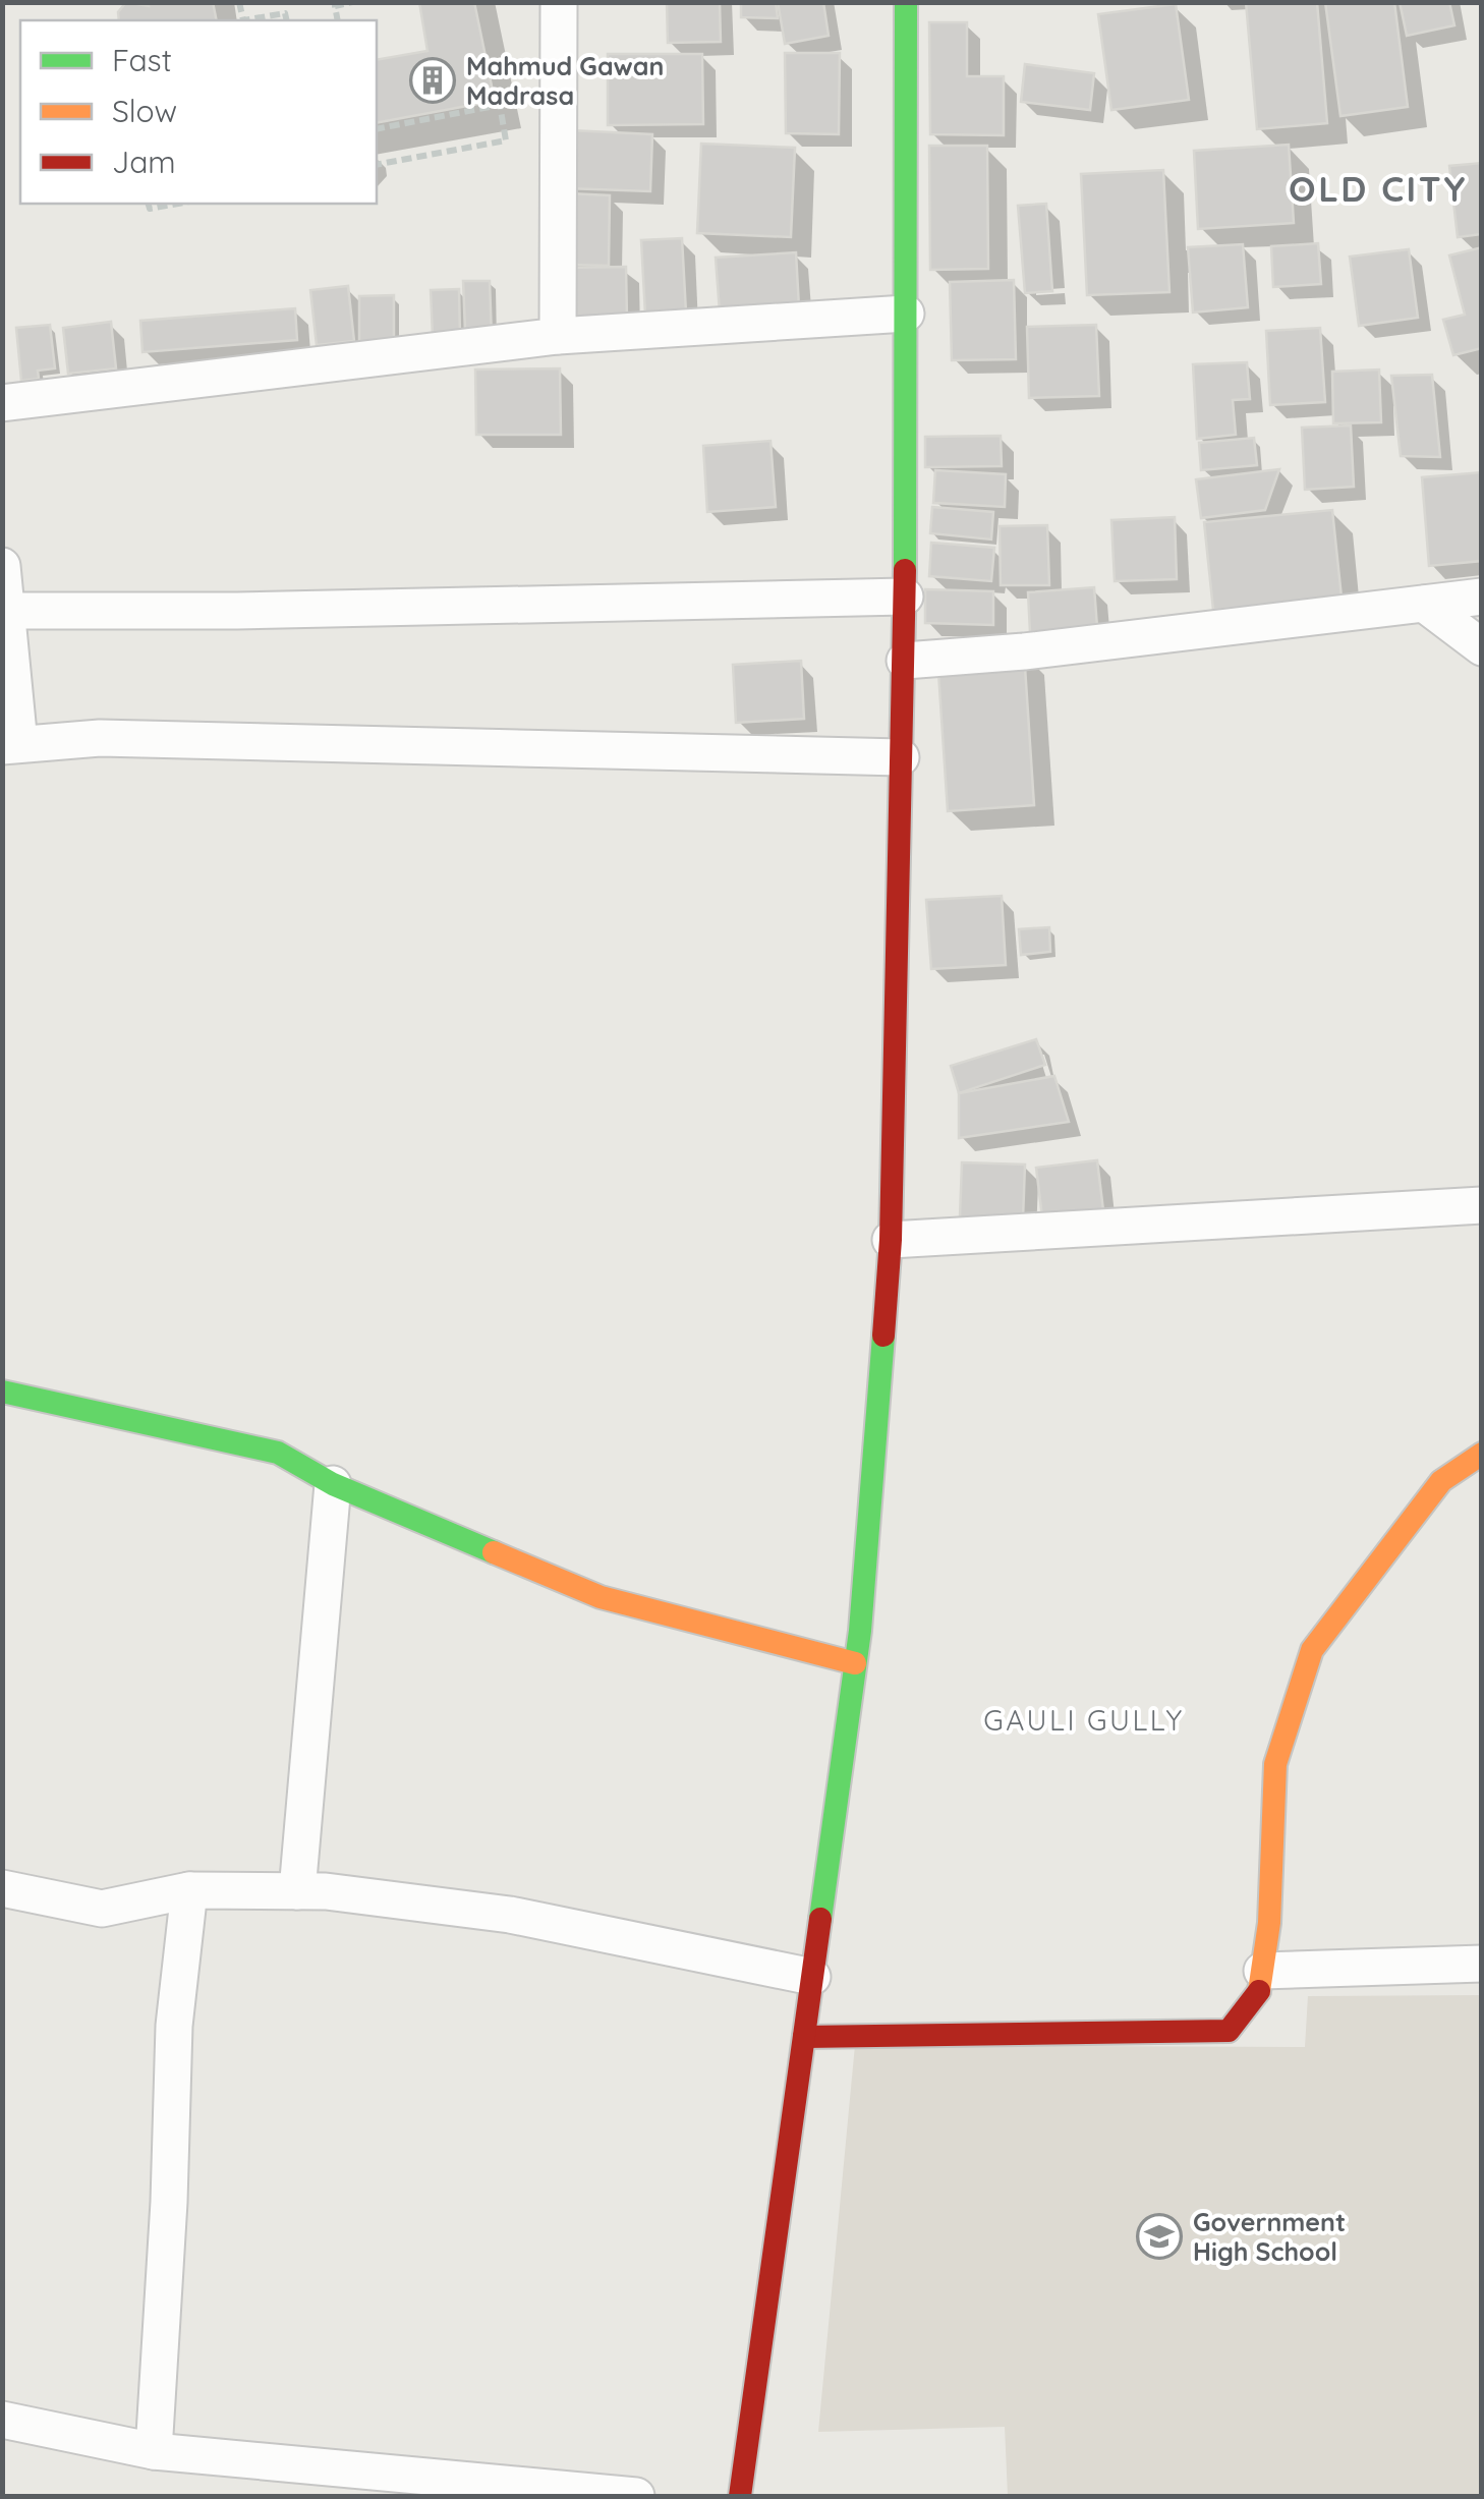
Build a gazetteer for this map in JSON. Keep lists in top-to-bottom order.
{
  "districts": ["OLD CITY", "GAULI GULLY"],
  "places": {
    "building": ["Mahmud Gawan Madrasa"],
    "school or university": ["Government High School"]
  },
  "legend": ["Fast", "Slow", "Jam"]
}
